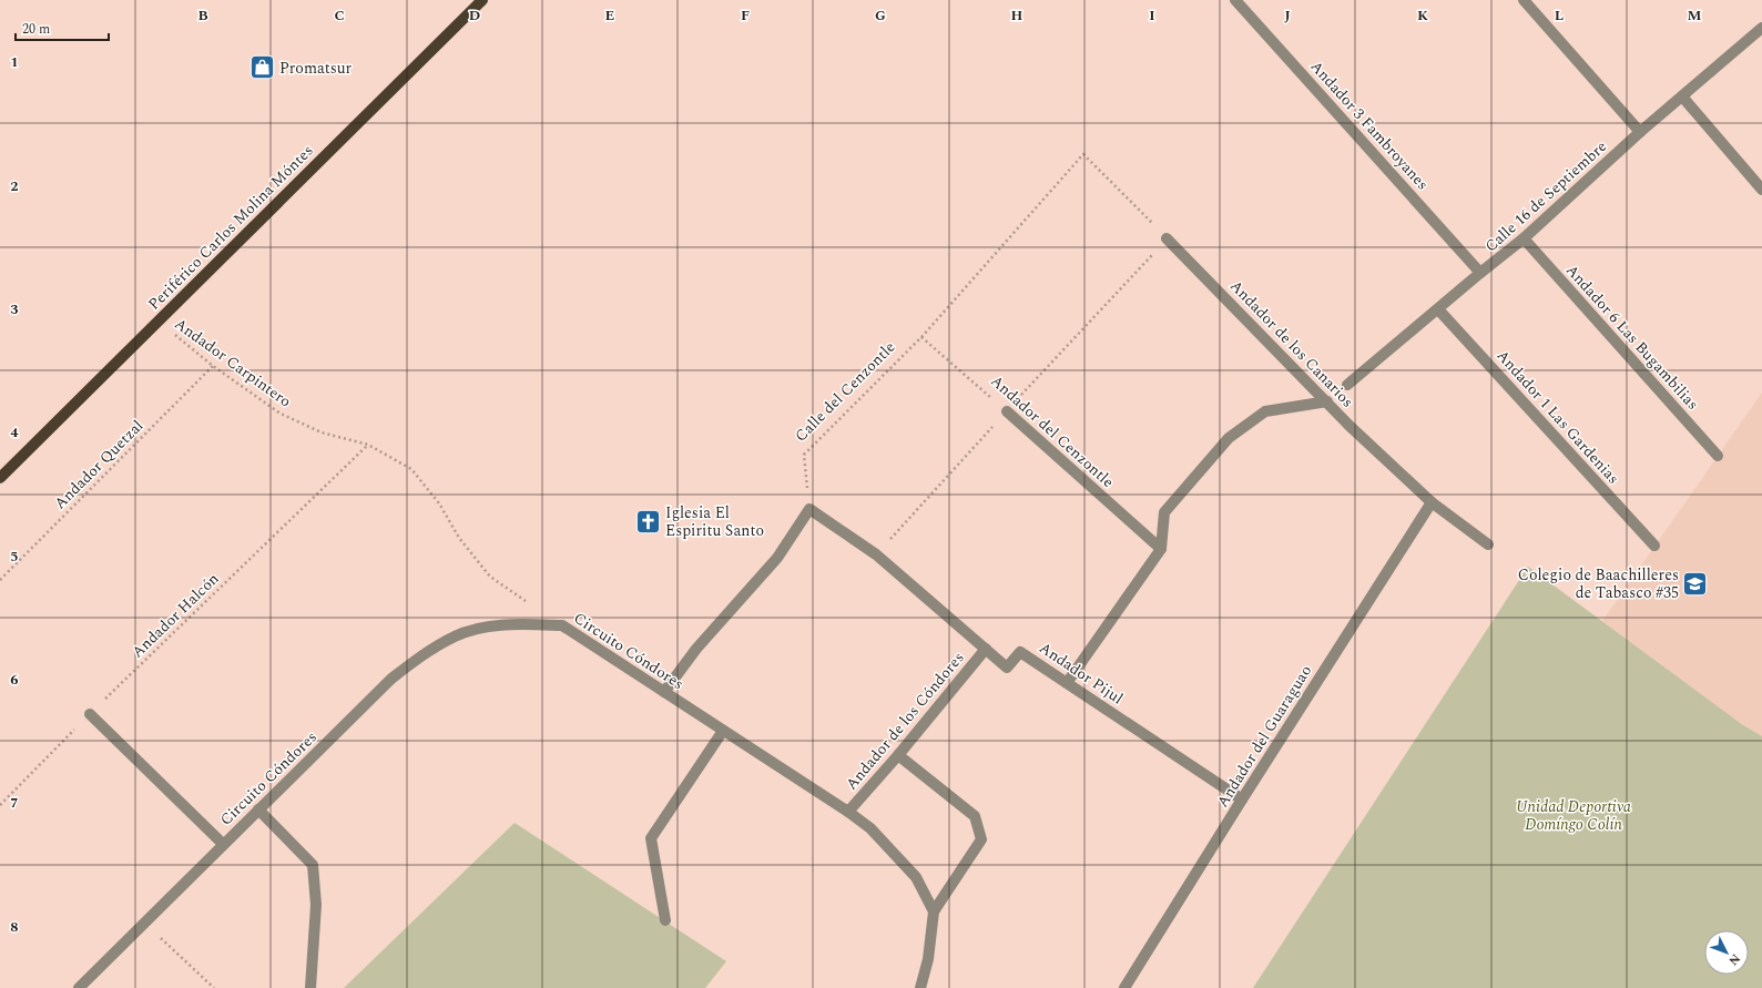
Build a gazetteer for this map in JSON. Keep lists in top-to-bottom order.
{
  "streets": {
    "main road": ["Periférico Carlos Molina Móntes"],
    "street": [
      "Andador 3 Fambroyanes",
      "Calle 16 de Septiembre",
      "Andador 6 Las Bugambilias",
      "Andador de los Canarios",
      "Andador 1 Las Gardenias",
      "Andador del Cenzontle",
      "Circuito Cóndores",
      "Andador Pijul",
      "Andador de los Cóndores",
      "Andador del Guaraguao"
    ],
    "path": [
      "Andador Carpintero",
      "Calle del Cenzontle",
      "Andador Quetzal",
      "Andador Halcón"
    ]
  },
  "crossings": [
    ["Andador 3 Fambroyanes", "Calle 16 de Septiembre"],
    ["Calle 16 de Septiembre", "Andador 6 Las Bugambilias"],
    ["Calle 16 de Septiembre", "Andador 1 Las Gardenias"],
    ["Periférico Carlos Molina Móntes", "Andador Carpintero"],
    ["Andador de los Canarios", "Calle del Cenzontle"],
    ["Andador de los Canarios", "Andador del Guaraguao"],
    ["Andador Carpintero", "Andador Quetzal"],
    ["Andador Carpintero", "Andador Halcón"],
    ["Calle del Cenzontle", "Andador del Cenzontle"],
    ["Calle del Cenzontle", "Andador Pijul"],
    ["Circuito Cóndores", "Andador de los Cóndores"],
    ["Andador Pijul", "Andador de los Cóndores"],
    ["Andador Pijul", "Andador del Guaraguao"]
  ],
  "parks": ["Unidad Deportiva Domíngo Colín"],
  "places": {
    "shop": ["Promatsur"],
    "church": ["Iglesia El Espiritu Santo"],
    "school or university": ["Colegio de Baachilleres de Tabasco #35"]
  },
  "scale_bar": "20 m",
  "north": "bottom right",
  "grid": {
    "columns": [
      "B",
      "C",
      "D",
      "E",
      "F",
      "G",
      "H",
      "I",
      "J",
      "K",
      "L",
      "M"
    ],
    "rows": [
      "1",
      "2",
      "3",
      "4",
      "5",
      "6",
      "7",
      "8"
    ]
  }
}
